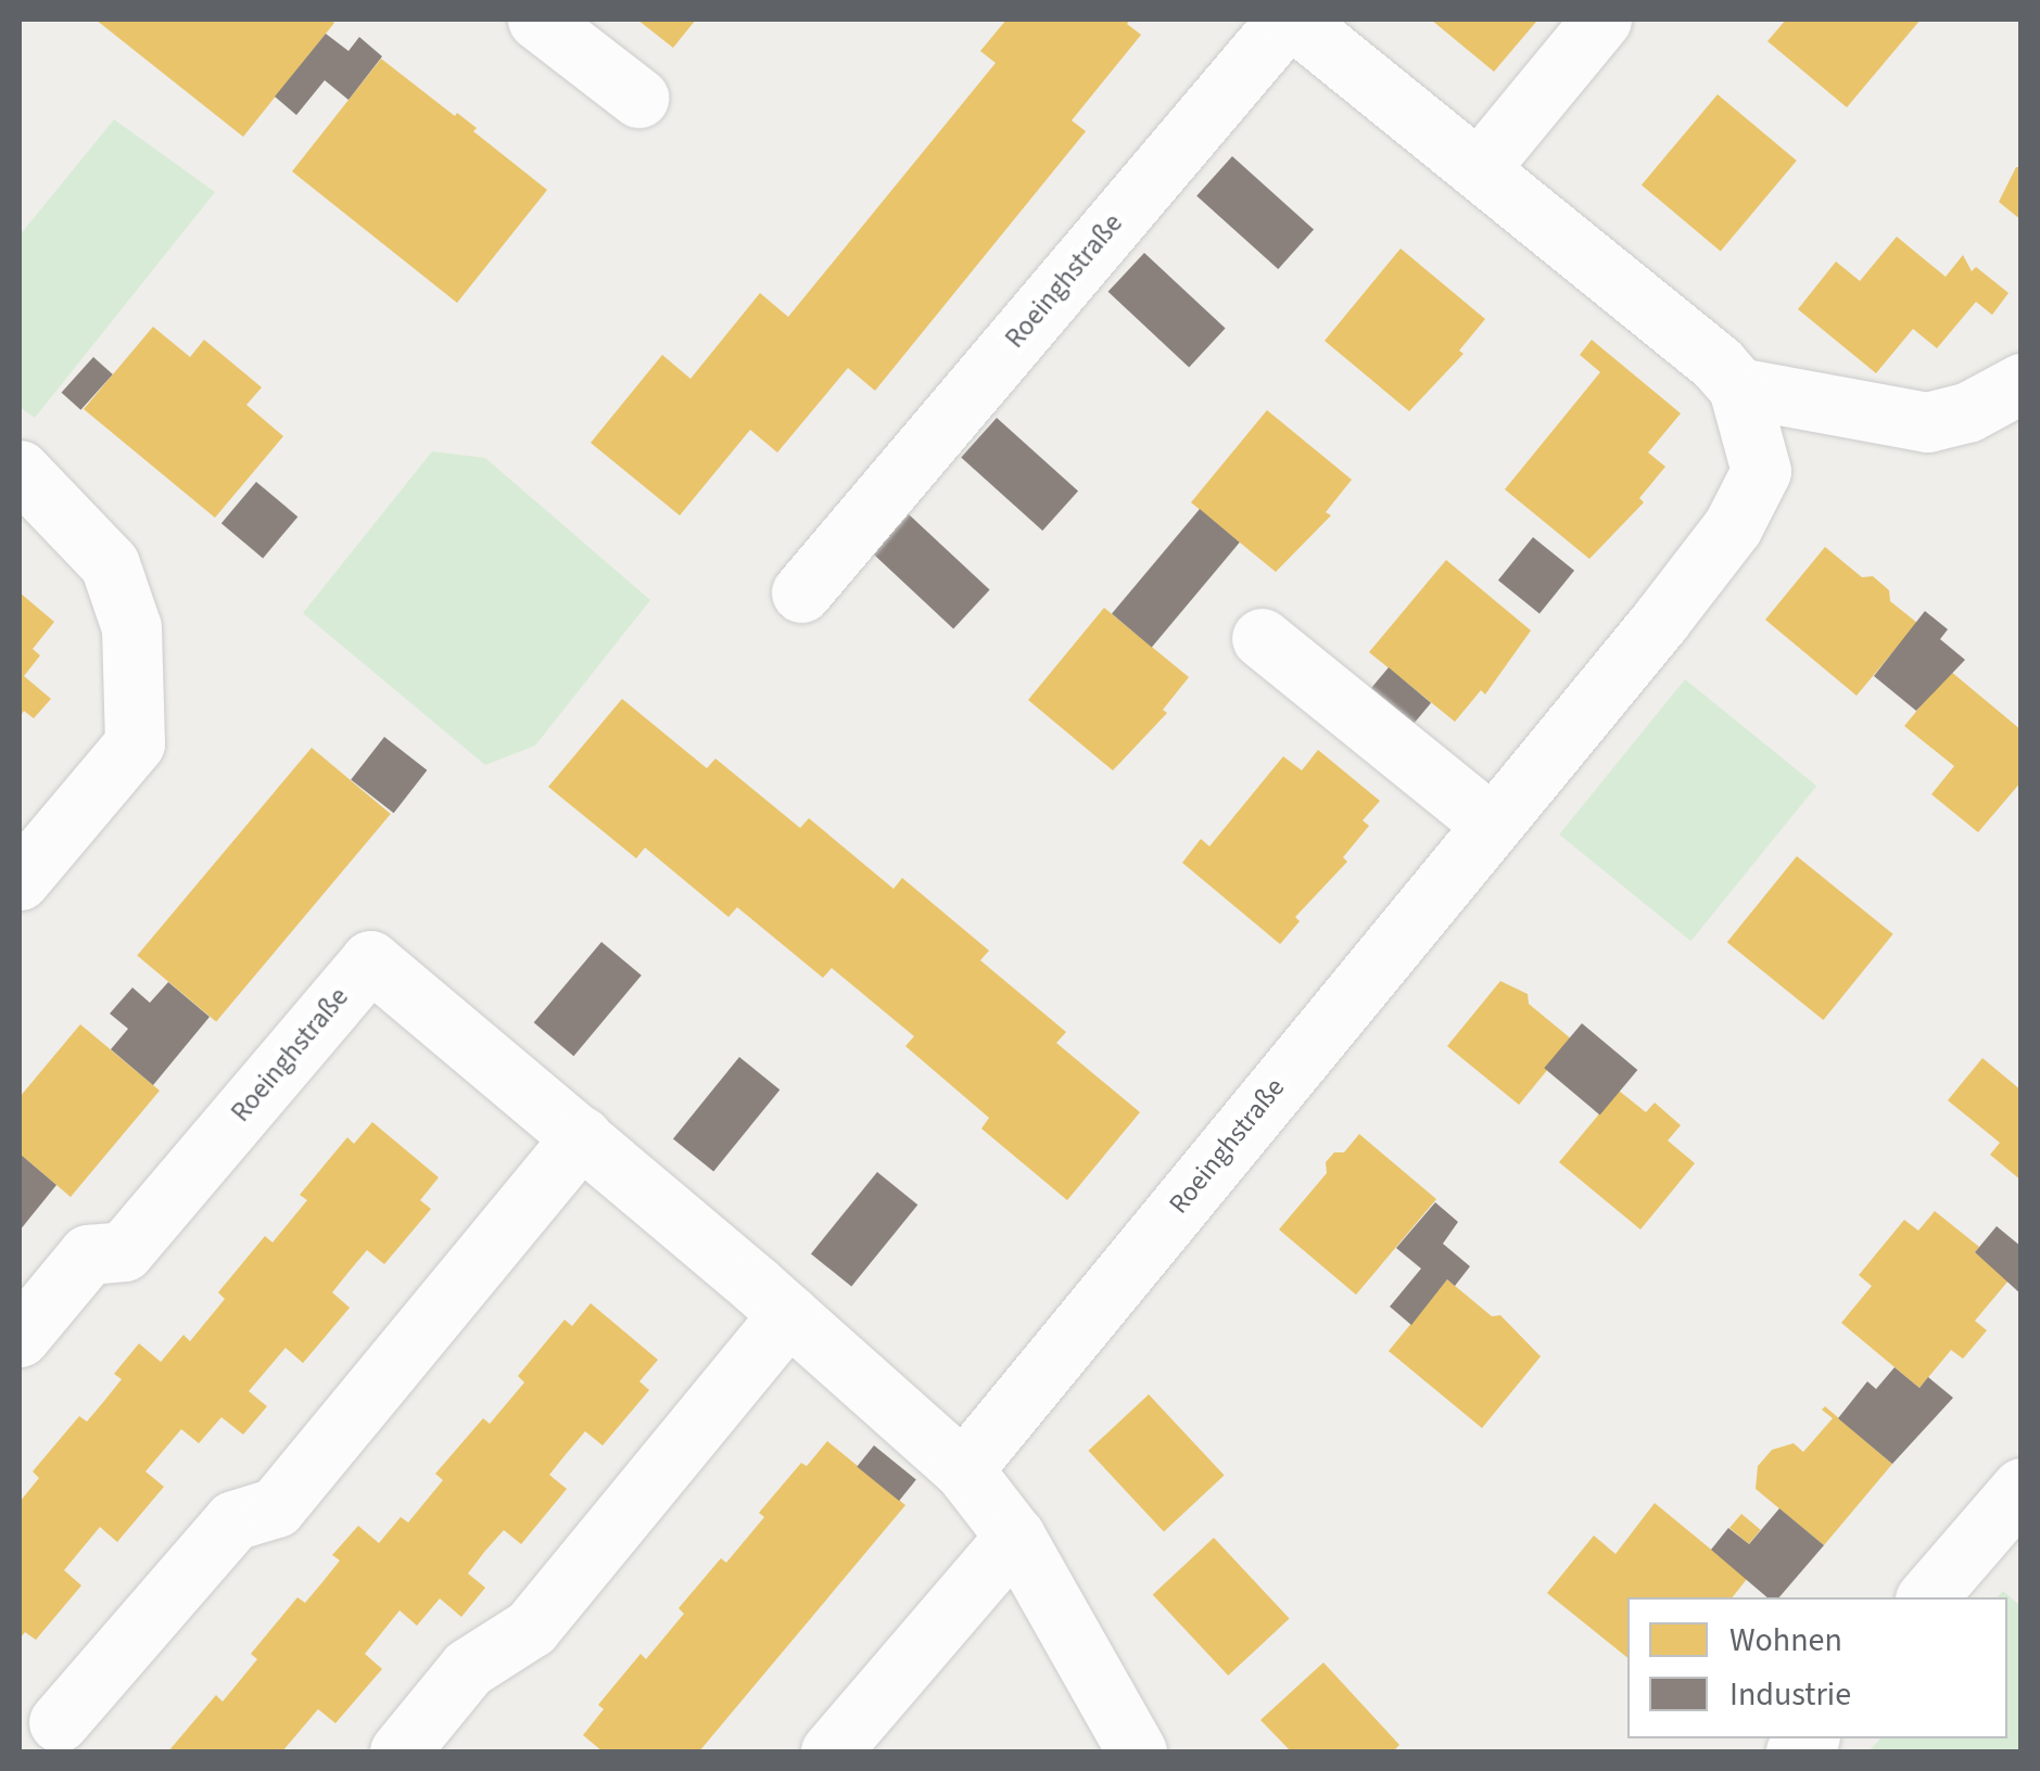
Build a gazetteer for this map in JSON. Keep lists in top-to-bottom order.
{
  "streets": {
    "street": ["Roeinghstraße"]
  },
  "legend": ["Wohnen", "Industrie"]
}
